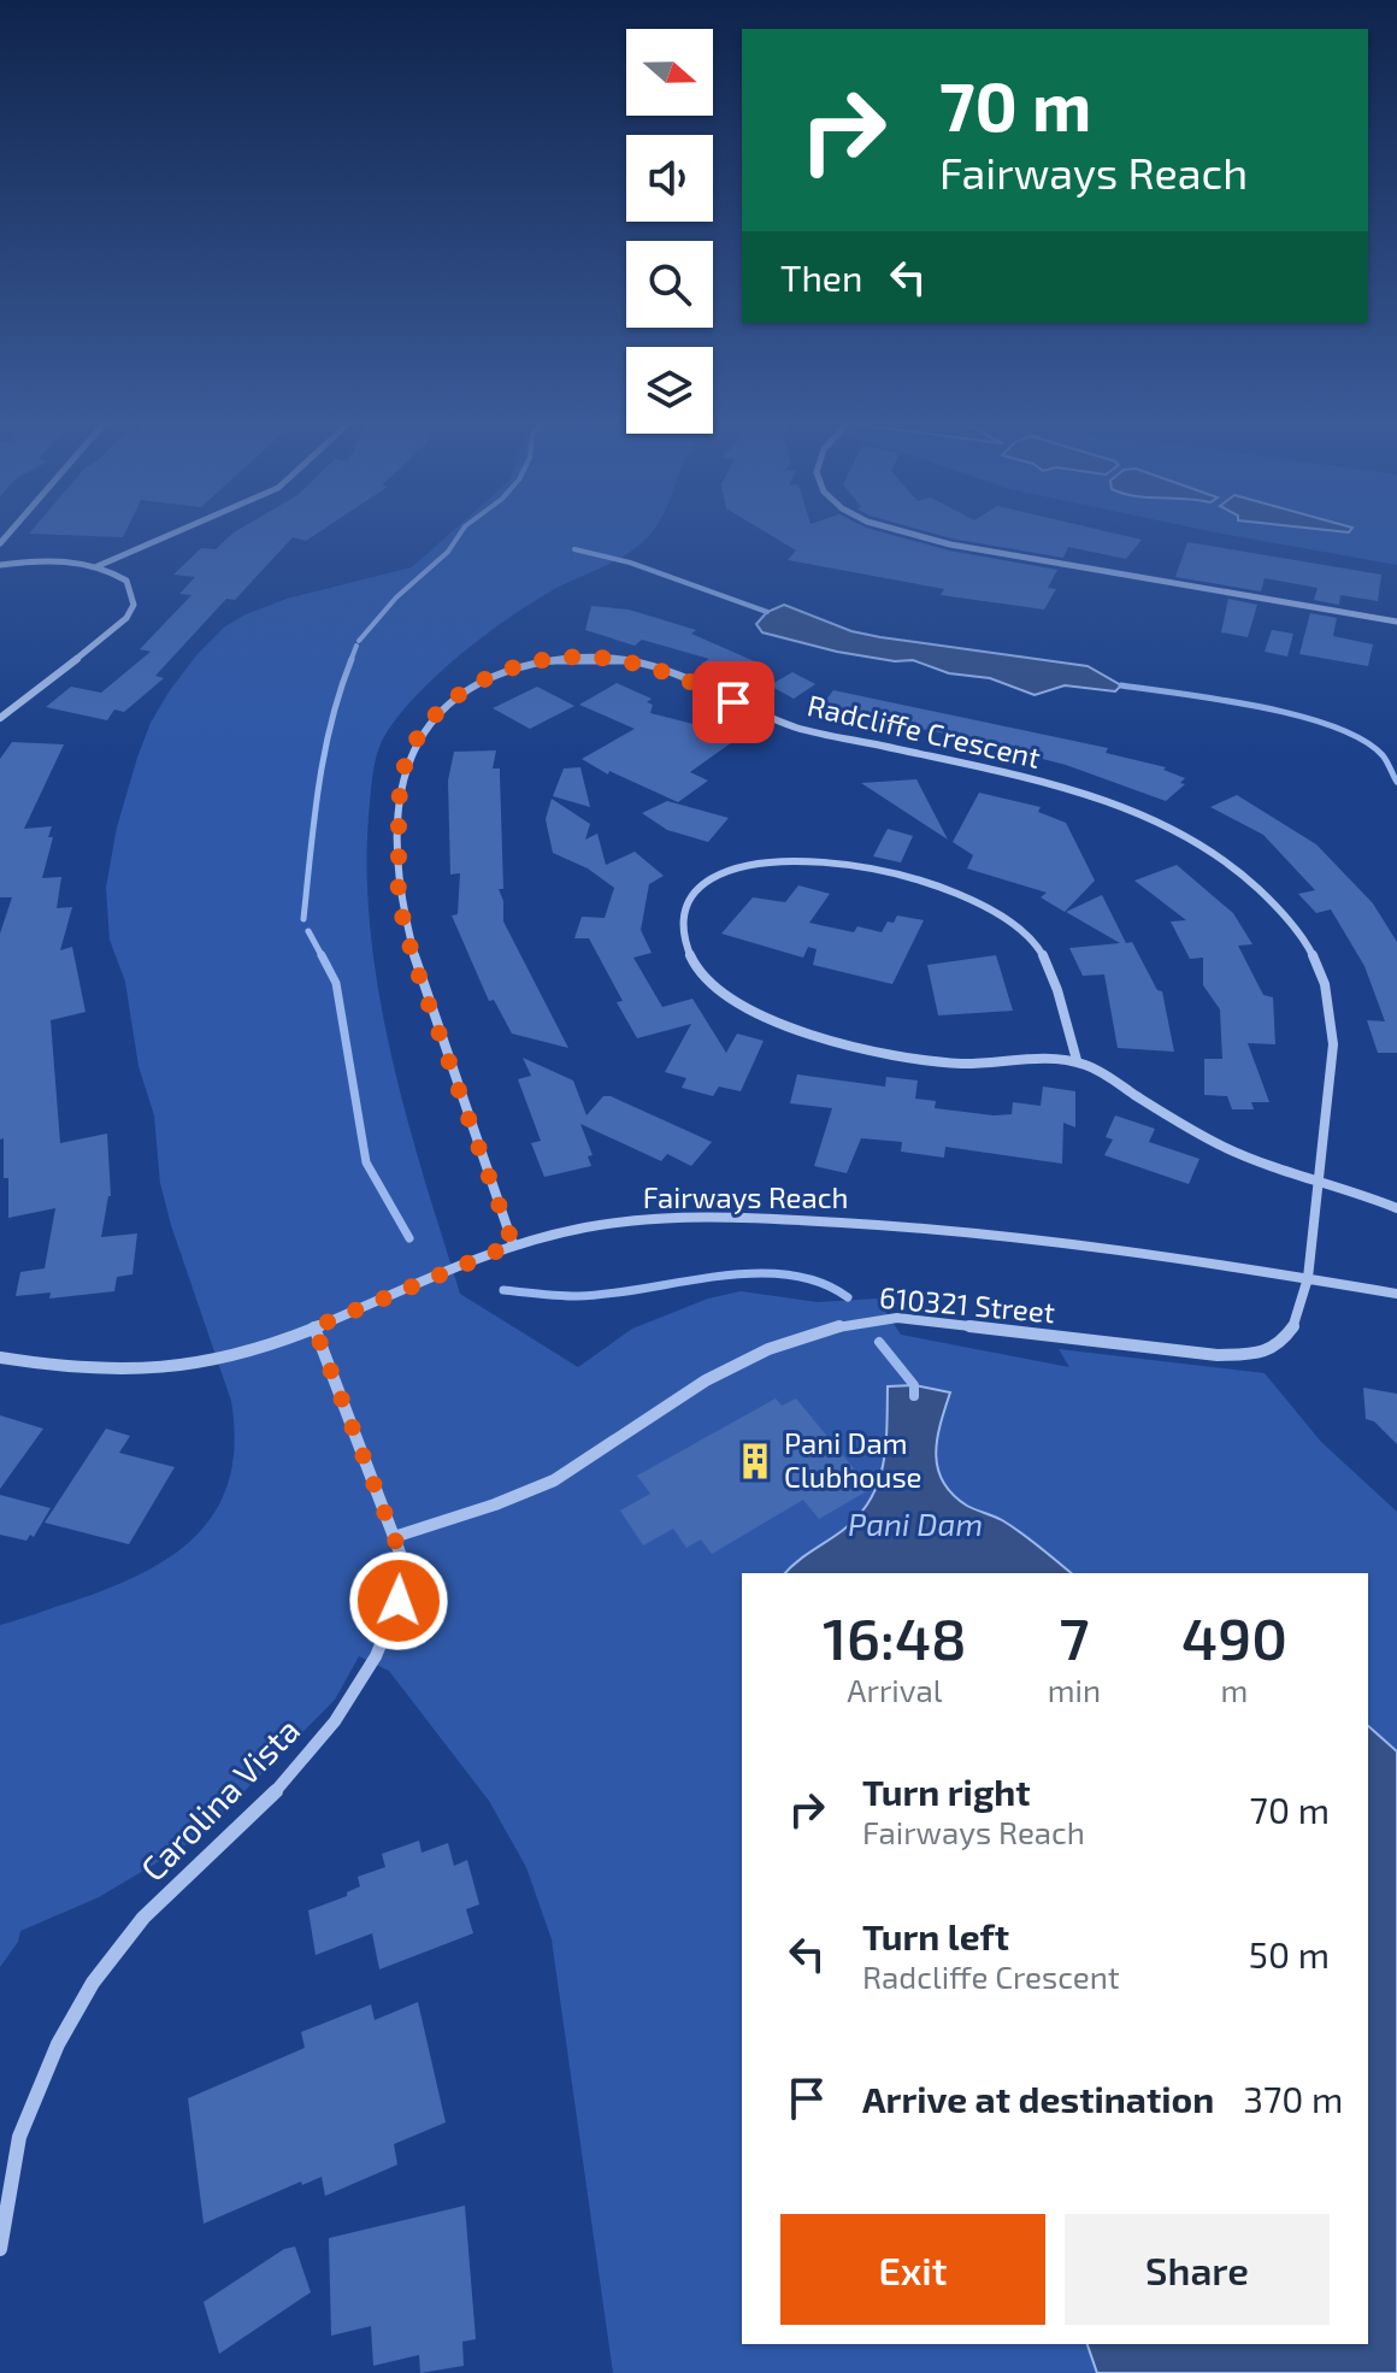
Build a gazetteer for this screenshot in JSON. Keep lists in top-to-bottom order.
{
  "streets": {
    "street": [
      "Radcliffe Crescent",
      "Fairways Reach",
      "610321 Street",
      "Carolina Vista"
    ]
  },
  "crossings": [
    ["Radcliffe Crescent", "Fairways Reach"],
    ["Radcliffe Crescent", "610321 Street"],
    ["Fairways Reach", "610321 Street"],
    ["Fairways Reach", "Carolina Vista"],
    ["610321 Street", "Carolina Vista"]
  ],
  "water": ["Pani Dam"],
  "places": {
    "building": ["Pani Dam Clubhouse"]
  },
  "north": "right",
  "page": {
    "turn": ["70 m", "Fairways Reach"],
    "then": "Then",
    "eta": [
      "16:48",
      "Arrival",
      "7",
      "min",
      "490",
      "m"
    ],
    "list": [
      {
        "name": "Turn right",
        "note": "Fairways Reach",
        "value": "70 m"
      },
      {
        "name": "Turn left",
        "note": "Radcliffe Crescent",
        "value": "50 m"
      },
      {
        "name": "Arrive at destination",
        "value": "370 m"
      }
    ],
    "buttons": ["Exit", "Share"]
  }
}
